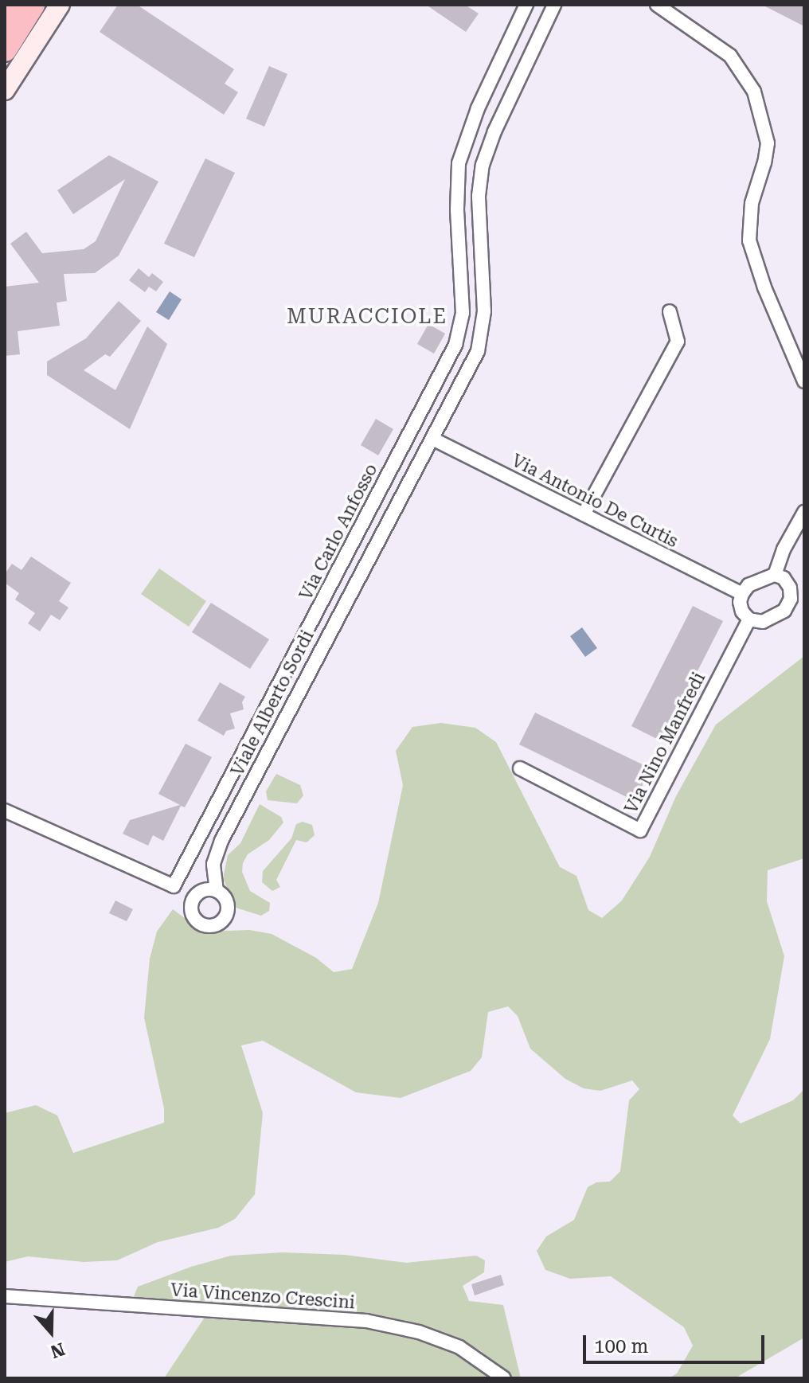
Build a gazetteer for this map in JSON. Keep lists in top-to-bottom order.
{
  "streets": {
    "street": [
      "Via Antonio De Curtis",
      "Via Carlo Anfosso",
      "Viale Alberto Sordi",
      "Via Nino Manfredi",
      "Via Vincenzo Crescini"
    ]
  },
  "crossings": [
    ["Via Antonio De Curtis", "Viale Alberto Sordi"],
    ["Via Antonio De Curtis", "Via Nino Manfredi"]
  ],
  "districts": ["MURACCIOLE"],
  "scale_bar": "100 m",
  "north": "bottom"
}
